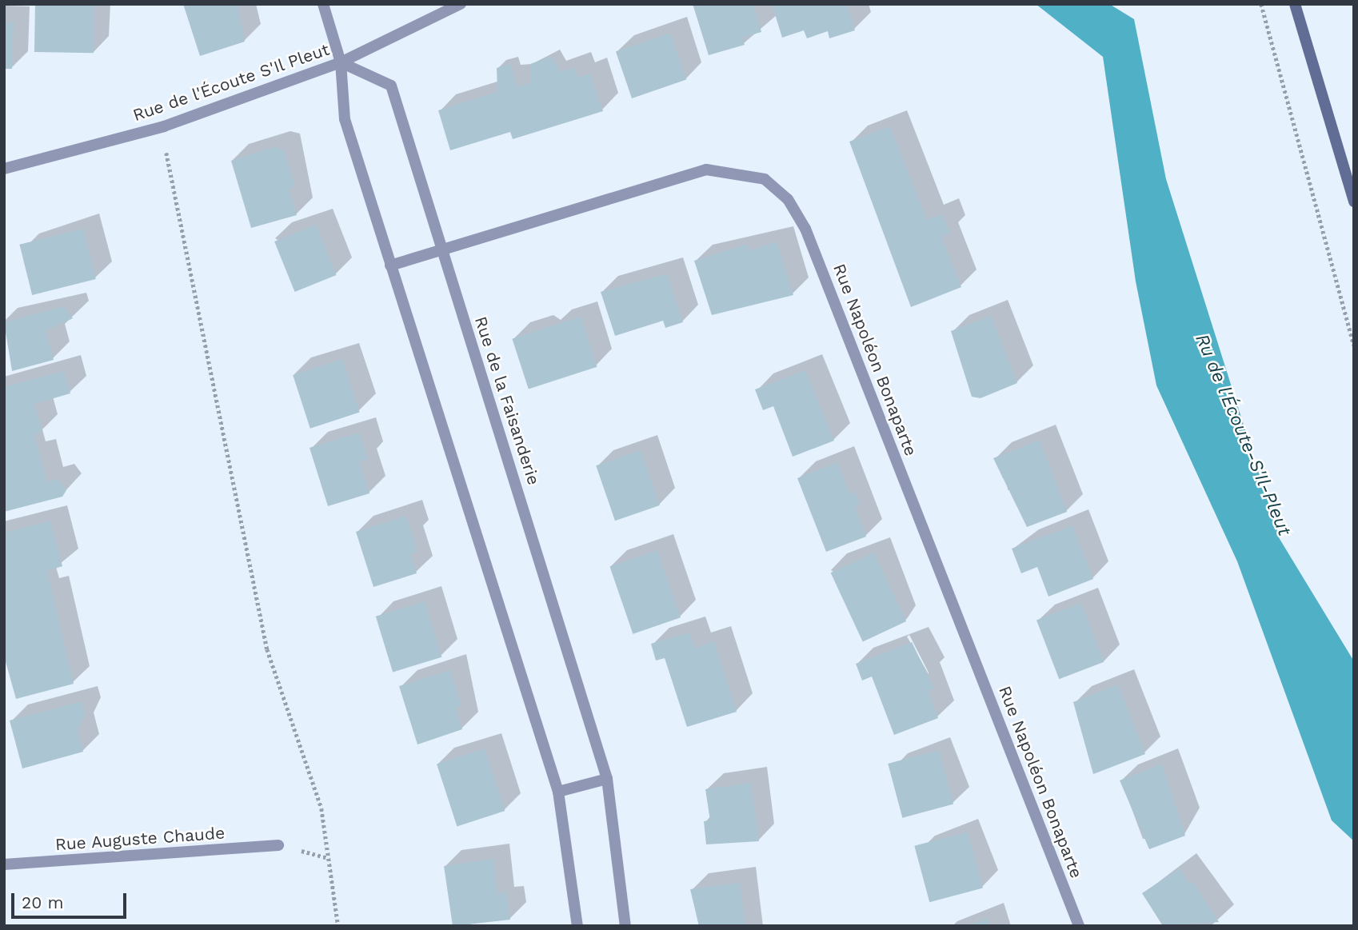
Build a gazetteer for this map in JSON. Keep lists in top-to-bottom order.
{
  "streets": {
    "street": [
      "Rue de l'Écoute S'Il Pleut",
      "Rue Napoléon Bonaparte",
      "Rue de la Faisanderie",
      "Rue Auguste Chaude"
    ]
  },
  "crossings": [
    ["Rue de l'Écoute S'Il Pleut", "Rue de la Faisanderie"],
    ["Rue Napoléon Bonaparte", "Rue de la Faisanderie"]
  ],
  "water": ["Ru de l'Écoute-S'Il-Pleut"],
  "scale_bar": "20 m"
}
